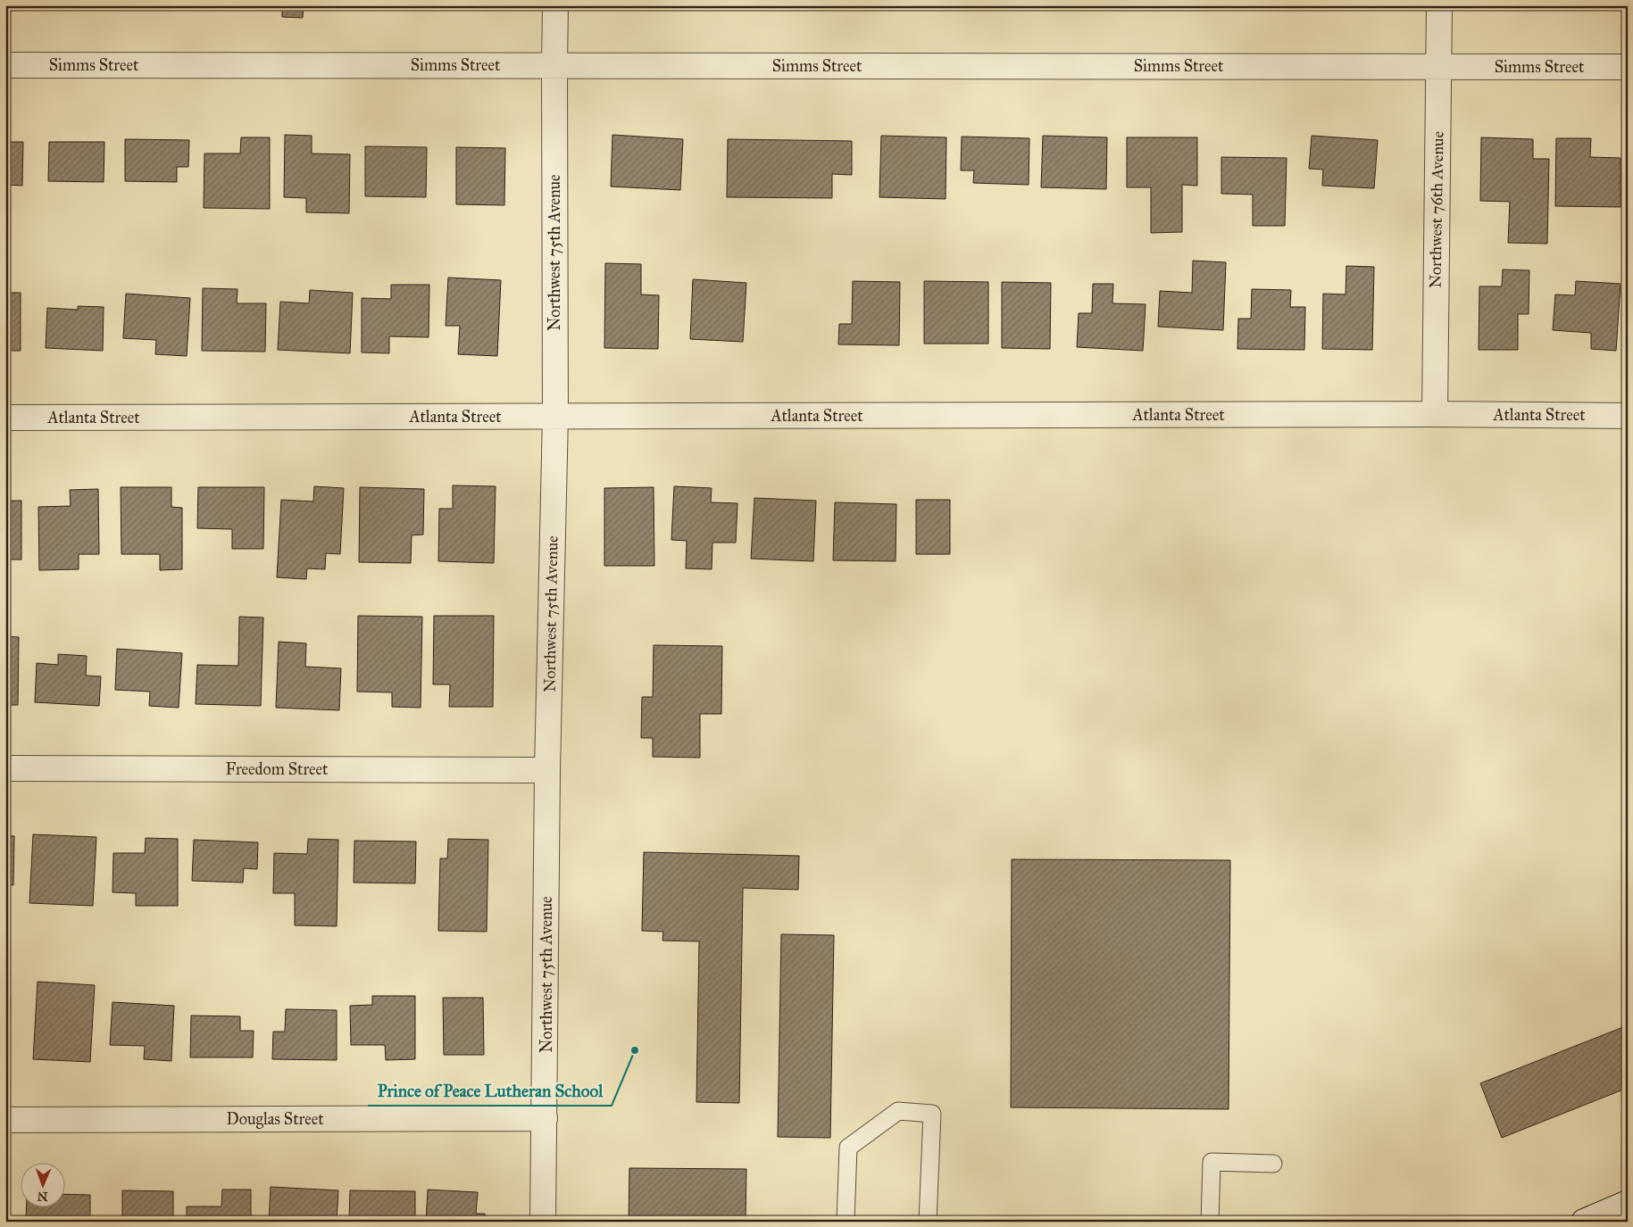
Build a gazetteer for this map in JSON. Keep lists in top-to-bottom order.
{
  "streets": {
    "street": [
      "Simms Street",
      "Northwest 76th Avenue",
      "Northwest 75th Avenue",
      "Atlanta Street",
      "Freedom Street",
      "Douglas Street"
    ]
  },
  "crossings": [
    ["Simms Street", "Northwest 76th Avenue"],
    ["Simms Street", "Northwest 75th Avenue"],
    ["Northwest 76th Avenue", "Atlanta Street"],
    ["Northwest 75th Avenue", "Atlanta Street"],
    ["Northwest 75th Avenue", "Freedom Street"],
    ["Northwest 75th Avenue", "Douglas Street"]
  ],
  "places": ["Prince of Peace Lutheran School"],
  "north": "bottom"
}
